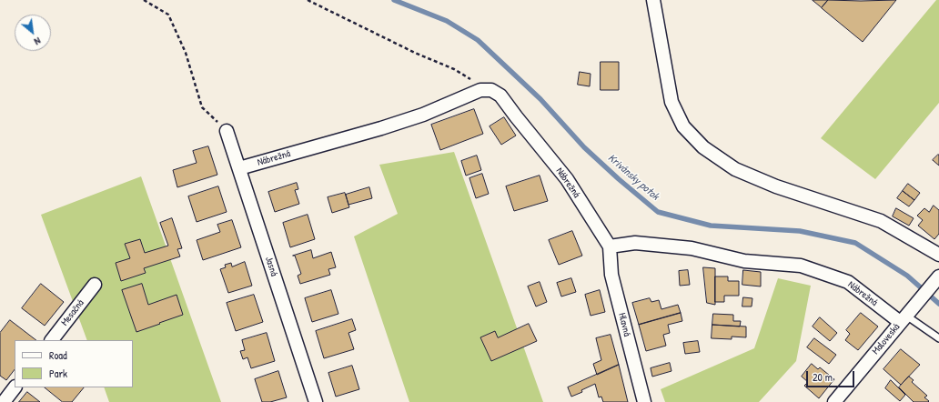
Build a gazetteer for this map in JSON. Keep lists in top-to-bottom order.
{
  "streets": {
    "street": [
      "Nábrežná",
      "Jasná",
      "Mesačná",
      "Hlavná",
      "Maloveská"
    ]
  },
  "crossings": [
    ["Nábrežná", "Jasná"],
    ["Nábrežná", "Hlavná"],
    ["Nábrežná", "Maloveská"]
  ],
  "water": ["Krivánsky potok"],
  "legend": ["Road", "Park"],
  "scale_bar": "20 m",
  "north": "bottom right"
}
